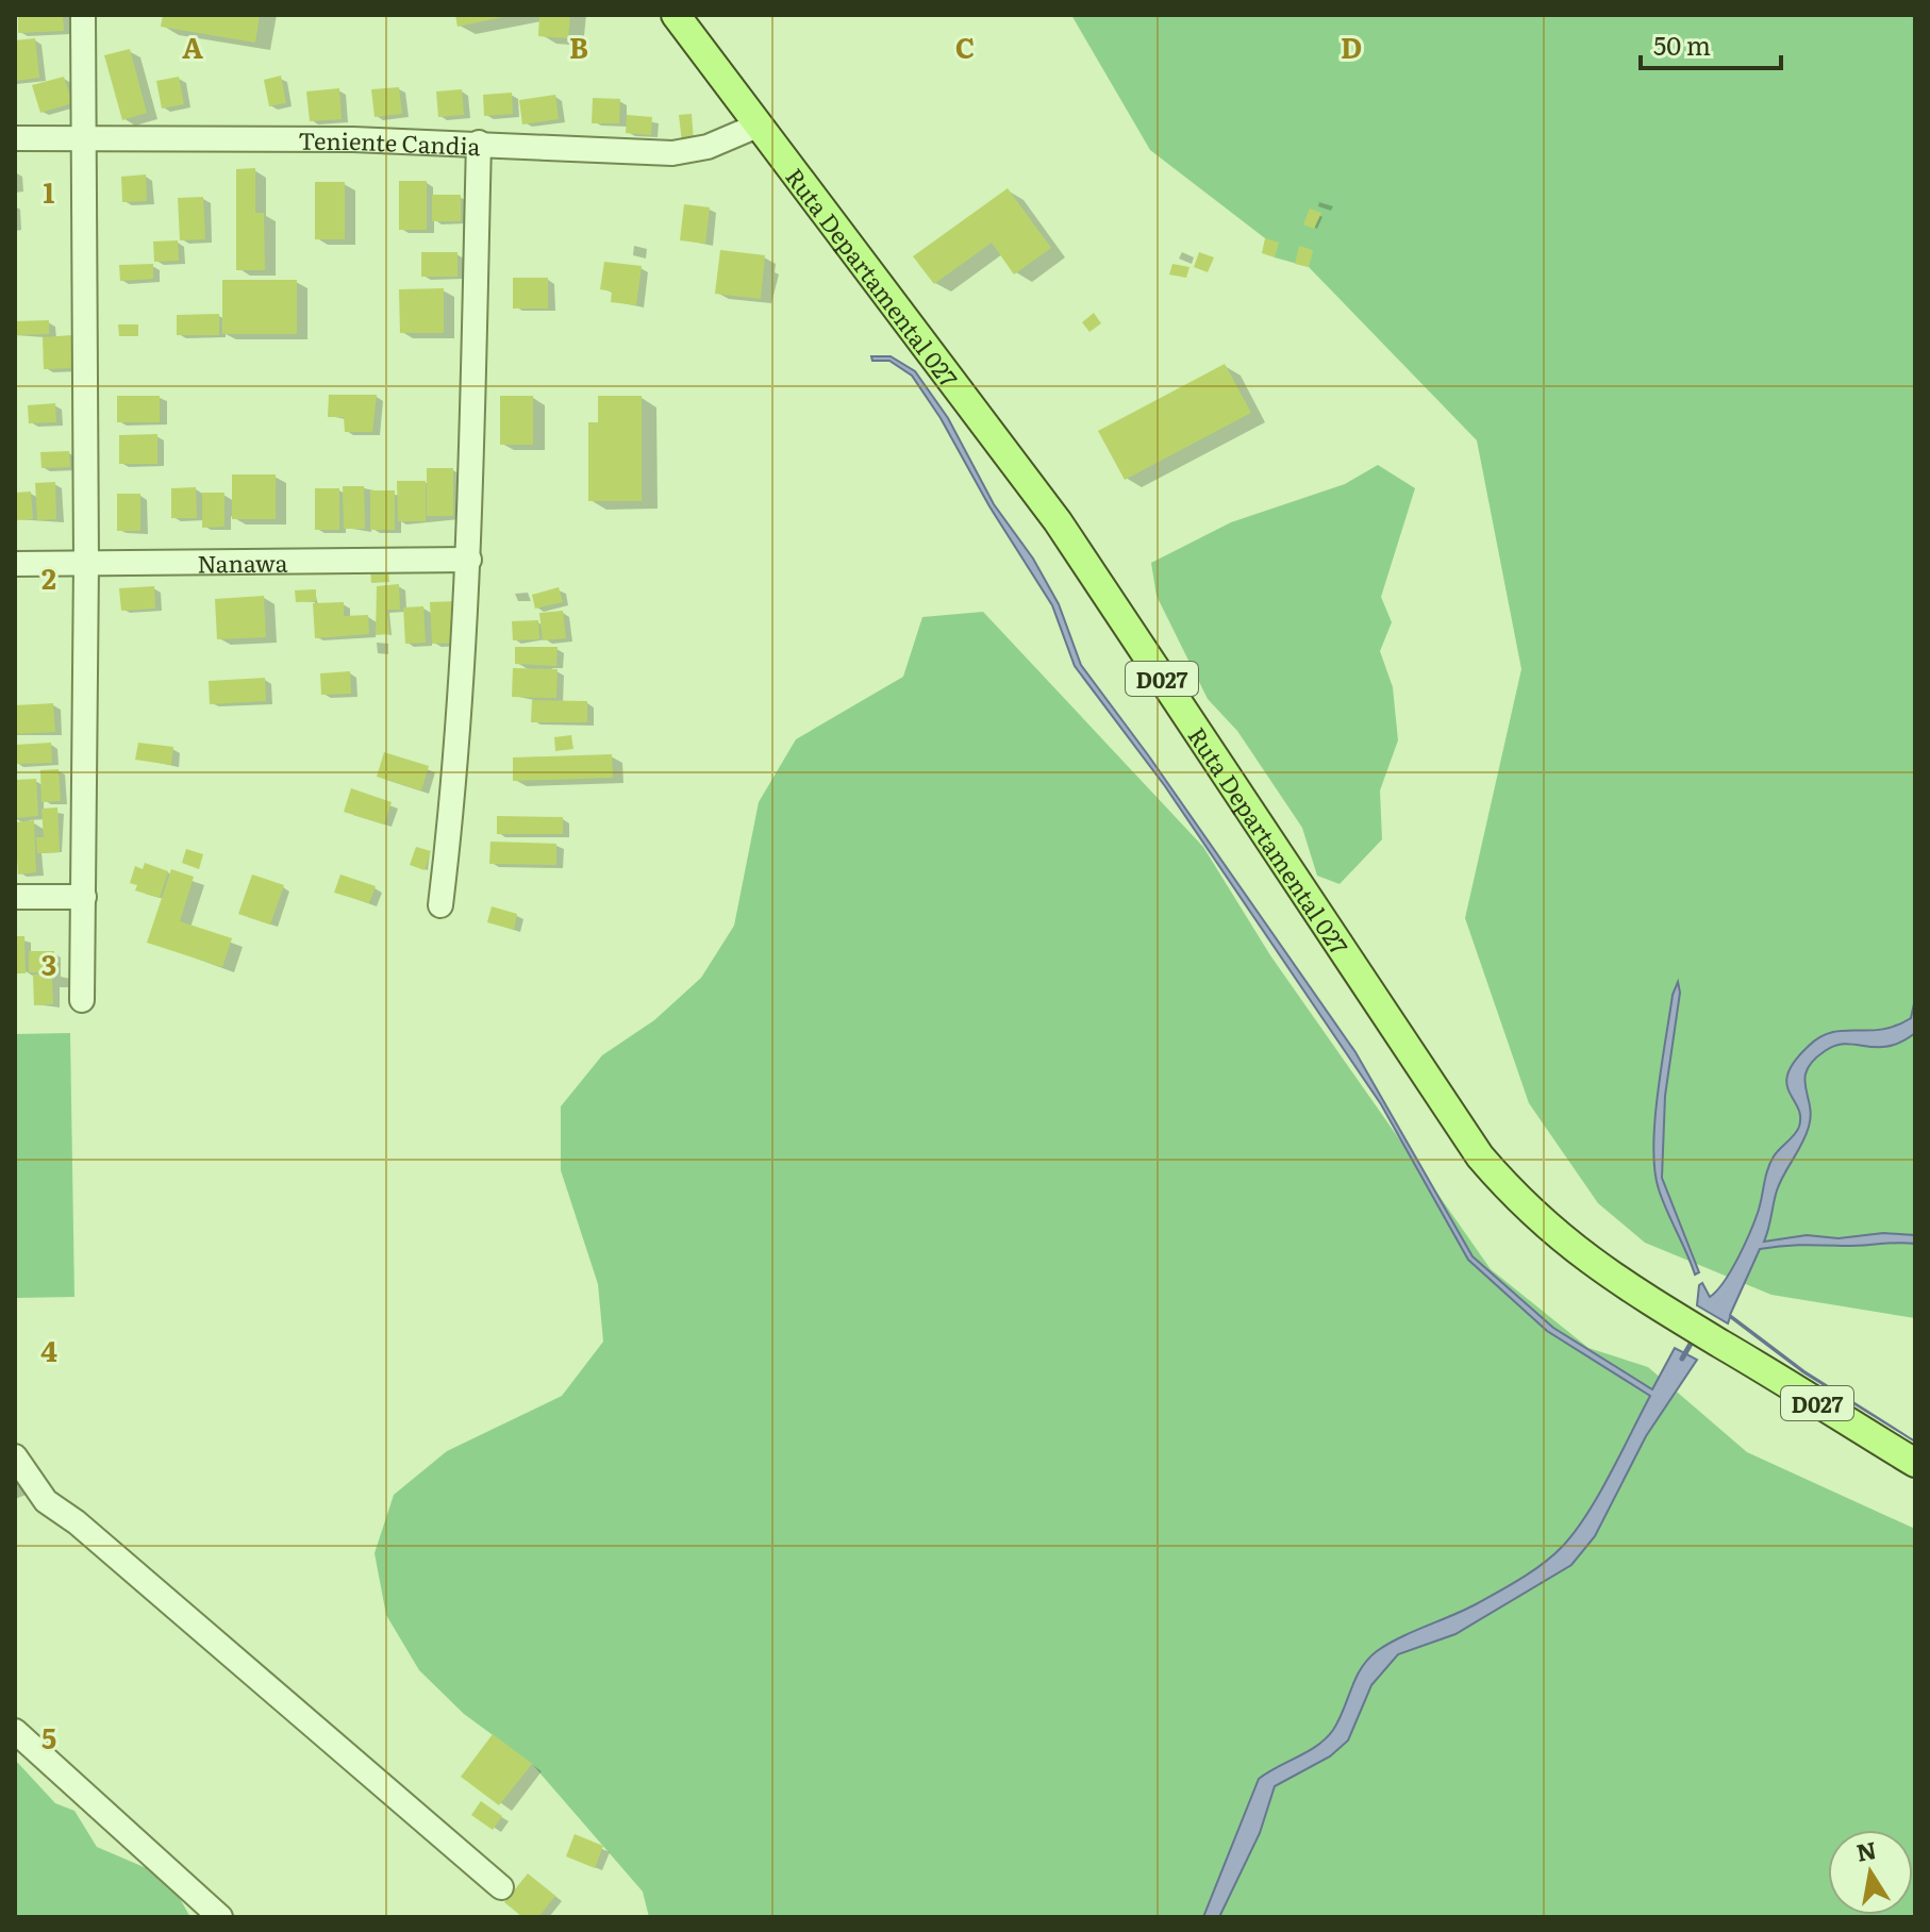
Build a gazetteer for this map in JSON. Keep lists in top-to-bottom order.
{
  "streets": {
    "main road": ["Ruta Departamental 027", "D027"],
    "street": ["Teniente Candia", "Nanawa"]
  },
  "crossings": [
    ["Teniente Candia", "Ruta Departamental 027"]
  ],
  "scale_bar": "50 m",
  "north": "top",
  "grid": {
    "columns": [
      "A",
      "B",
      "C",
      "D"
    ],
    "rows": [
      "1",
      "2",
      "3",
      "4",
      "5"
    ]
  }
}
